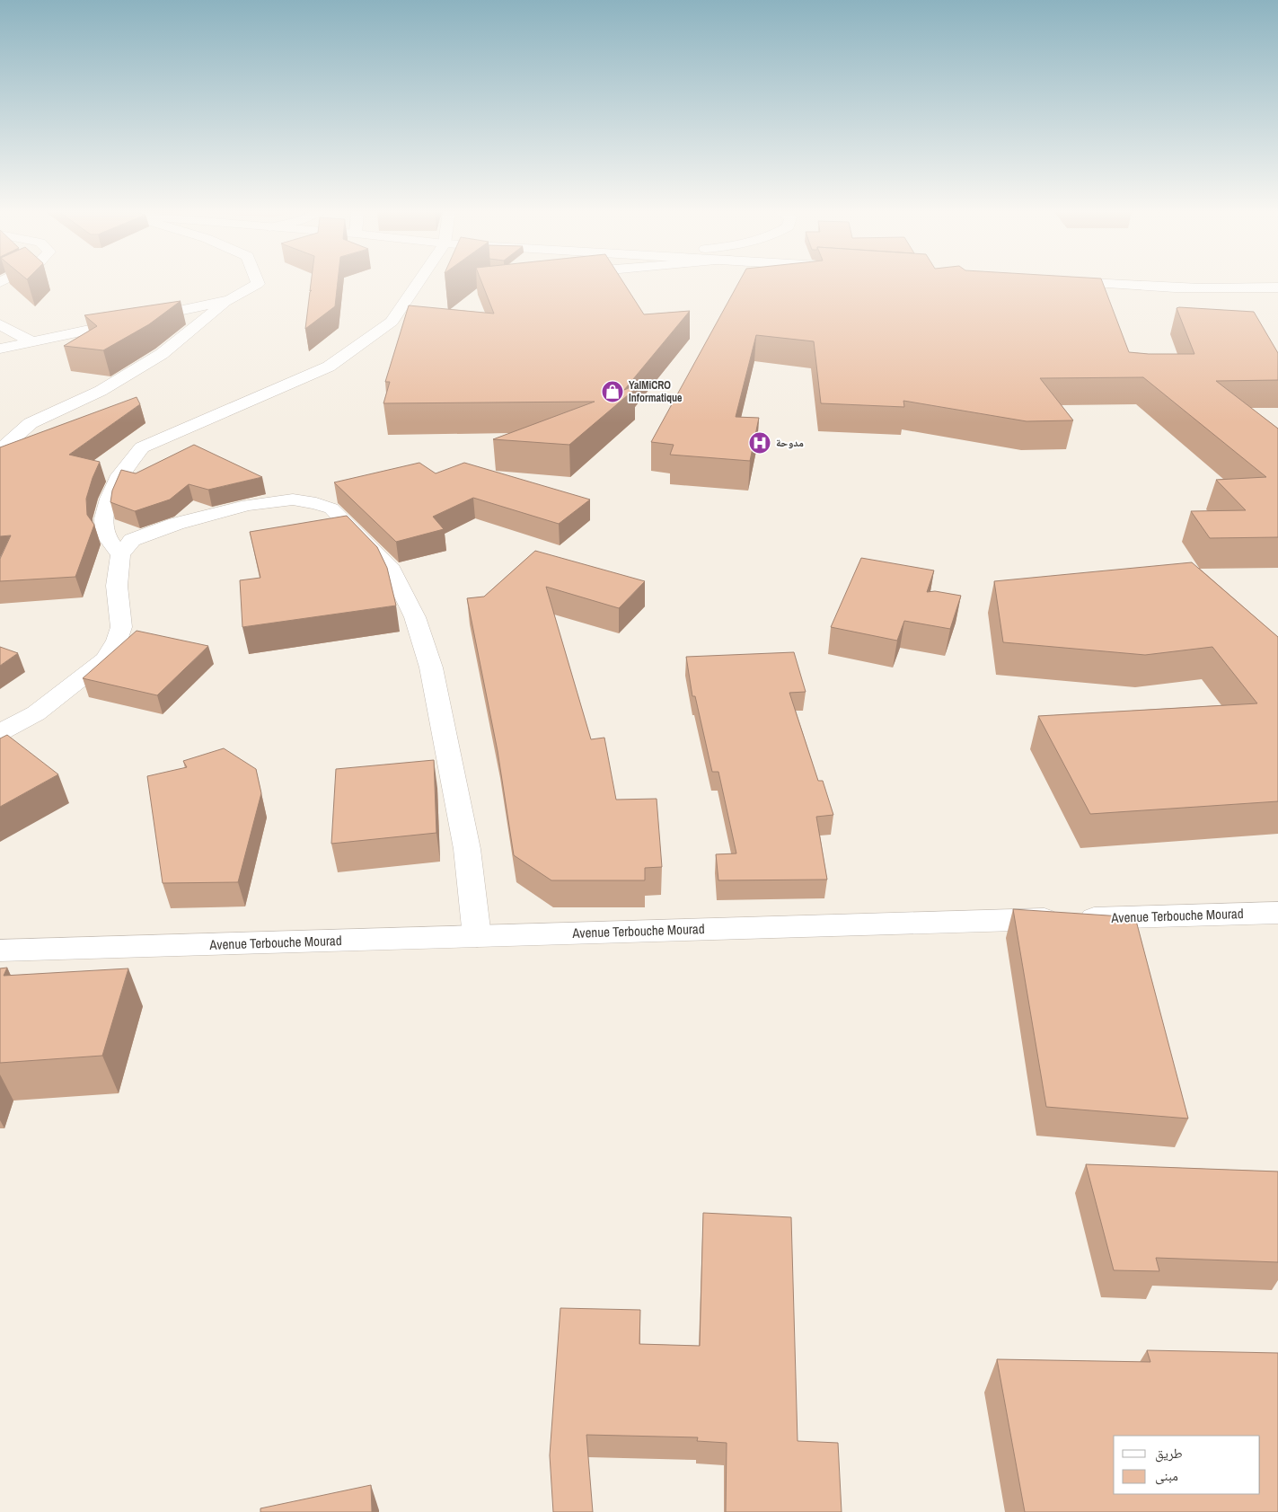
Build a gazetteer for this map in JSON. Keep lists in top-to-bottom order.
{
  "streets": {
    "street": ["Avenue Terbouche Mourad"]
  },
  "places": {
    "shop": ["YalMiCRO Informatique"],
    "hospital": ["مدوحة"]
  },
  "legend": ["طريق", "مبنى"]
}
